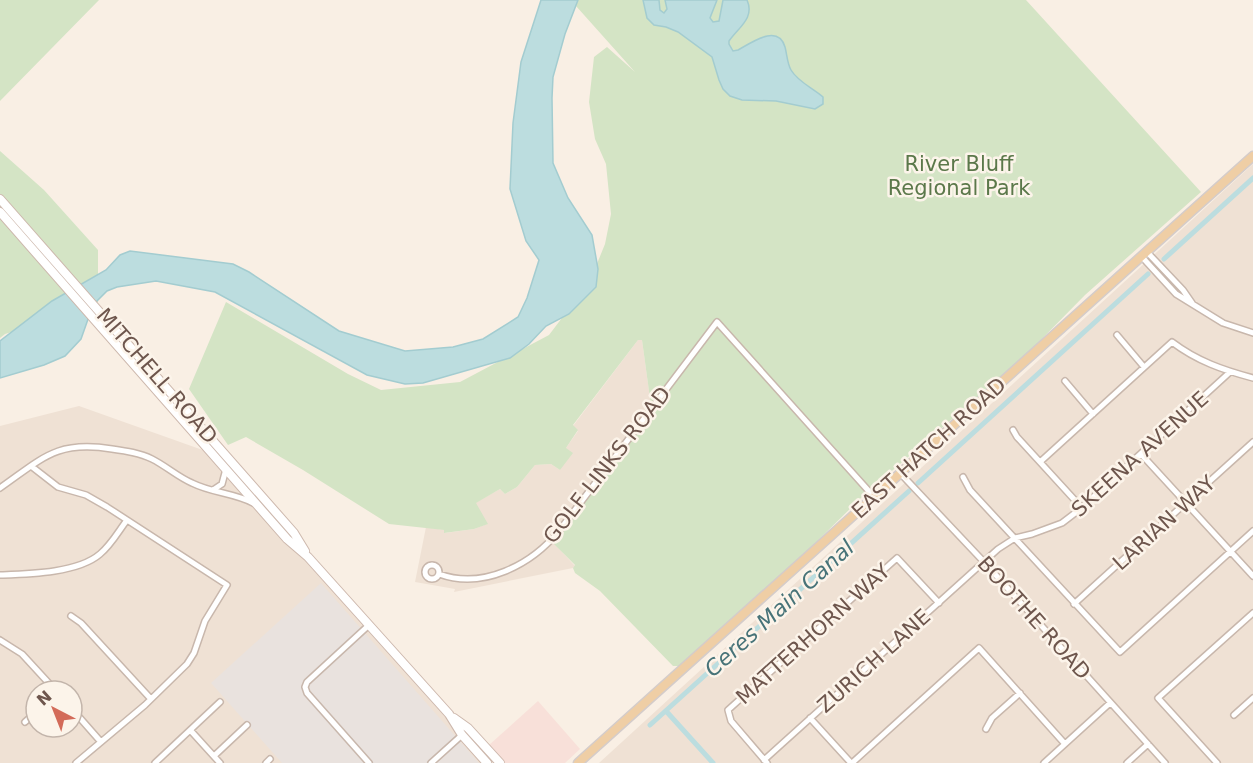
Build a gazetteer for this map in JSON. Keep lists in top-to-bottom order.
{
  "streets": {
    "main road": ["MITCHELL ROAD", "EAST HATCH ROAD"],
    "street": [
      "SKEENA AVENUE",
      "GOLF LINKS ROAD",
      "LARIAN WAY",
      "BOOTHE ROAD",
      "MATTERHORN WAY",
      "ZURICH LANE"
    ]
  },
  "crossings": [
    ["EAST HATCH ROAD", "GOLF LINKS ROAD"],
    ["EAST HATCH ROAD", "BOOTHE ROAD"],
    ["SKEENA AVENUE", "BOOTHE ROAD"],
    ["SKEENA AVENUE", "ZURICH LANE"],
    ["BOOTHE ROAD", "ZURICH LANE"],
    ["MATTERHORN WAY", "ZURICH LANE"]
  ],
  "water": ["Ceres Main Canal"],
  "parks": ["River Bluff Regional Park"],
  "north": "top left"
}
